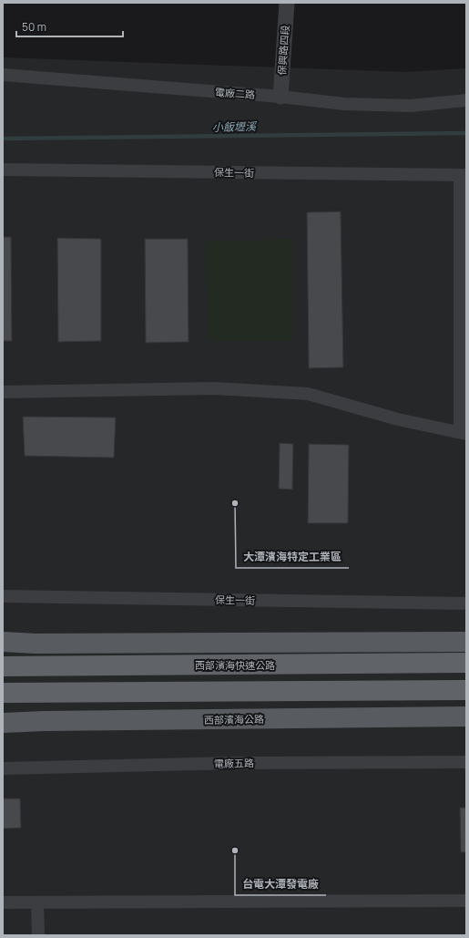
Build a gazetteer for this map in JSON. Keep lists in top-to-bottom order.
{
  "streets": {
    "highway": ["西部濱海快速公路"],
    "main road": ["西部濱海公路"],
    "street": [
      "保興路四段",
      "電廠二路",
      "保生一街",
      "電廠五路"
    ]
  },
  "crossings": [
    ["保興路四段", "電廠二路"]
  ],
  "water": ["小飯壢溪"],
  "places": ["大潭濱海特定工業區", "台電大潭發電廠"],
  "scale_bar": "50 m"
}
